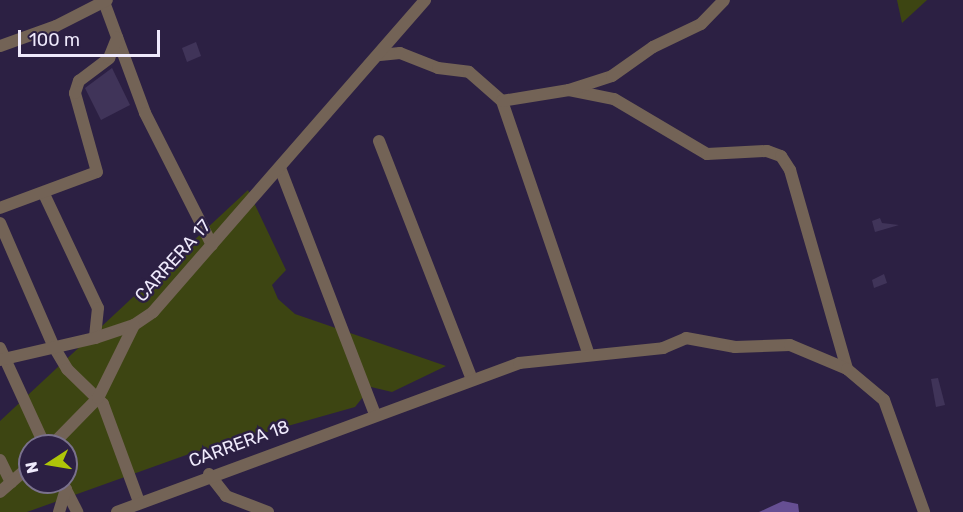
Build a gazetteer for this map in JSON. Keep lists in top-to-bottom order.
{
  "streets": {
    "street": ["CARRERA 17", "CARRERA 18"]
  },
  "scale_bar": "100 m",
  "north": "left"
}
